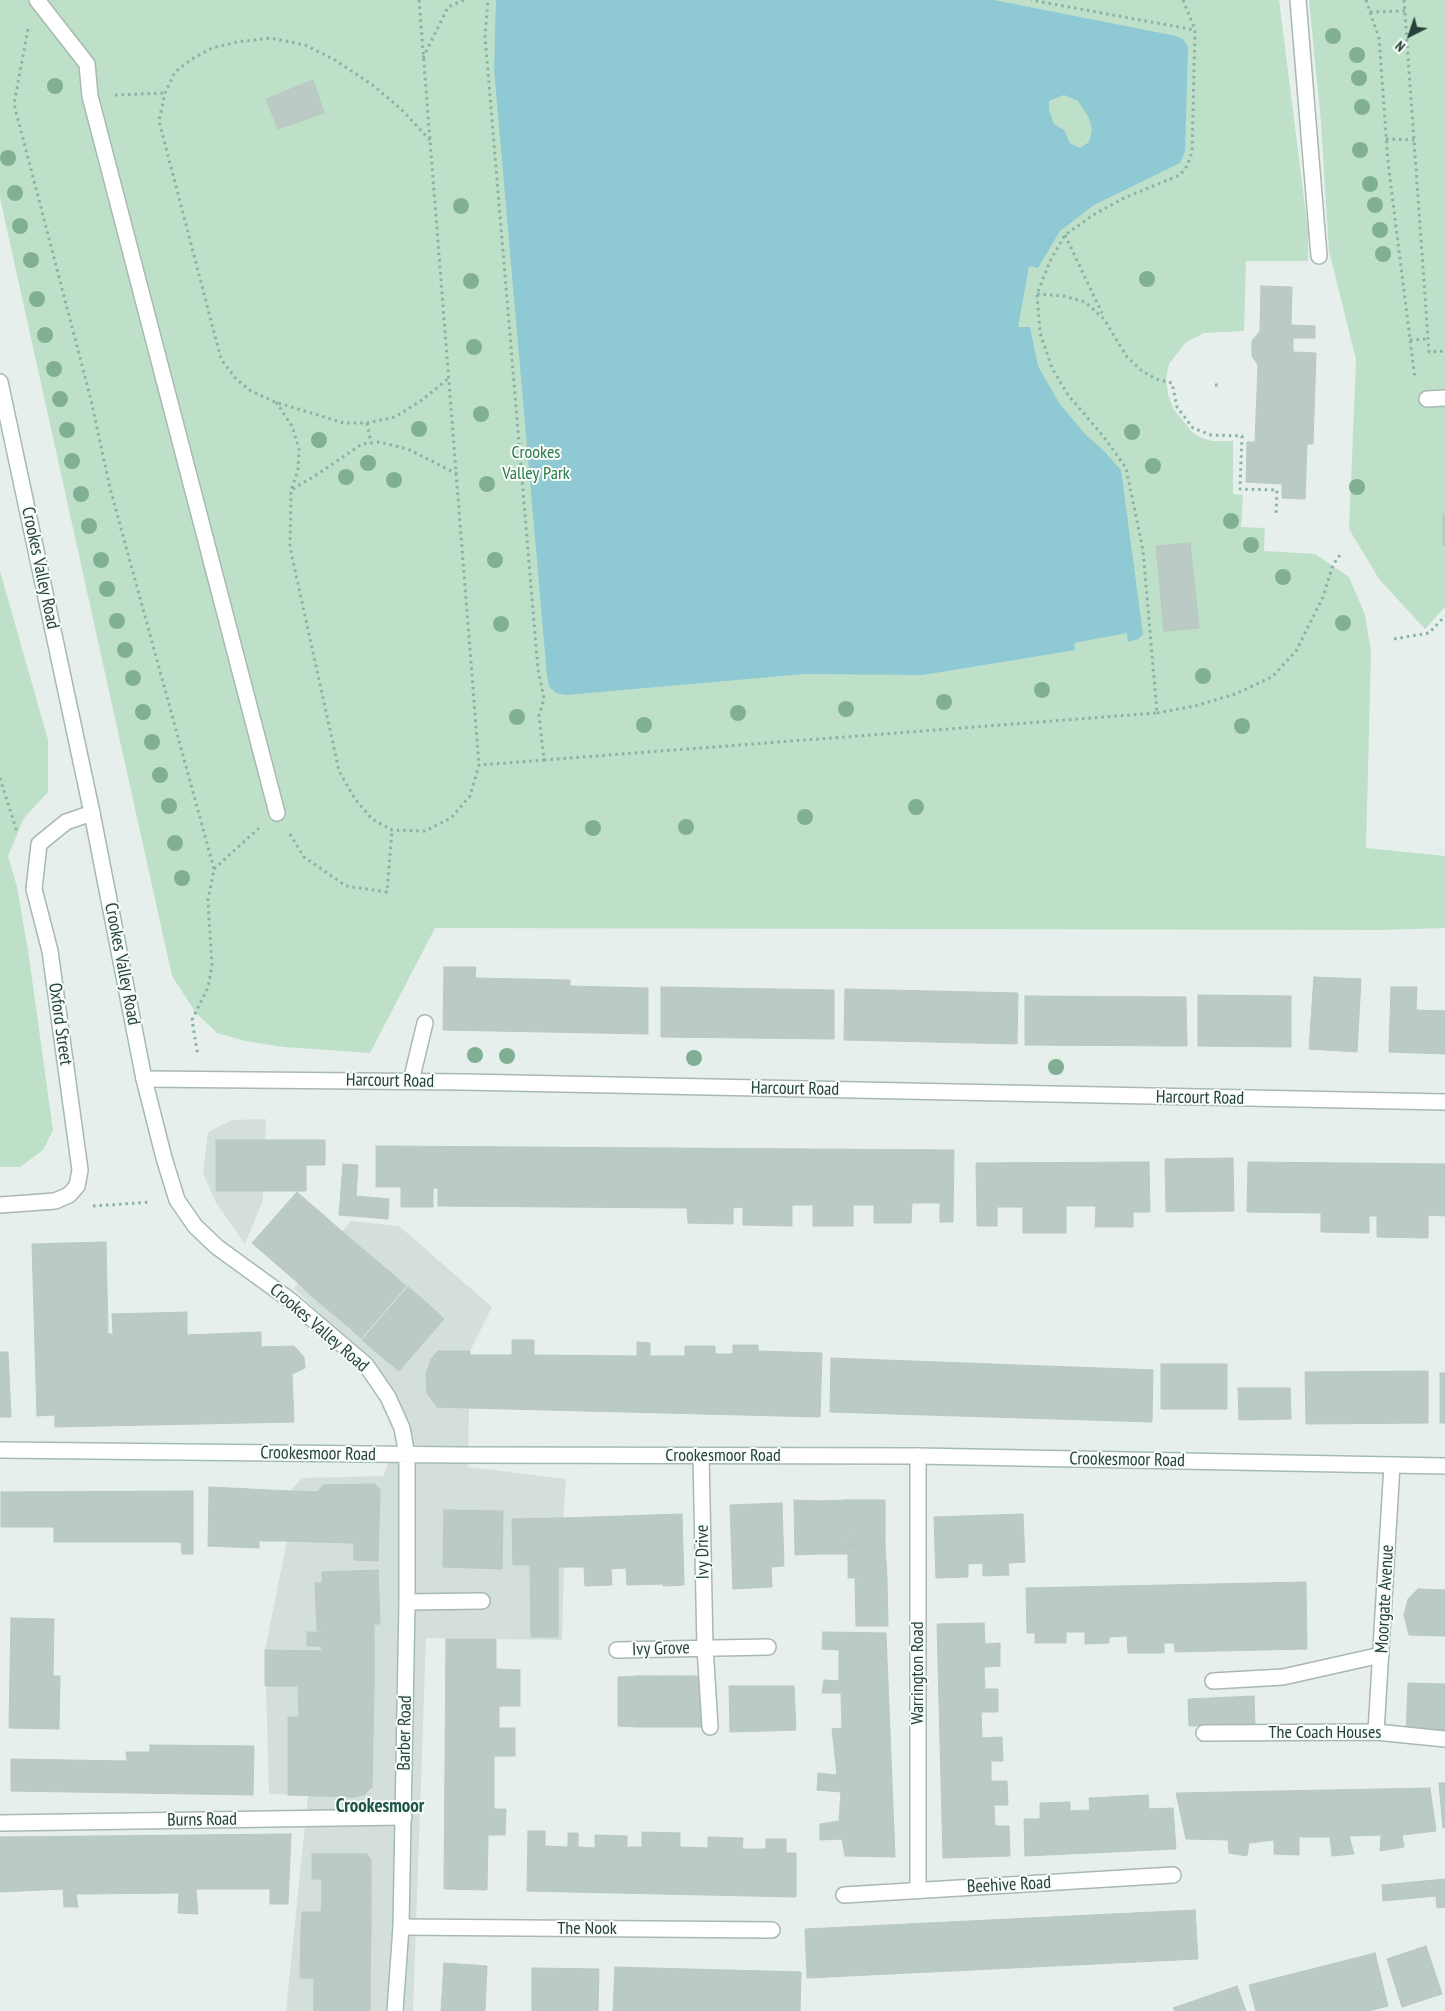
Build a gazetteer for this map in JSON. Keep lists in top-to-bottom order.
{
  "streets": {
    "street": [
      "Crookes Valley Road",
      "Oxford Street",
      "Harcourt Road",
      "Crookesmoor Road",
      "Ivy Drive",
      "Moorgate Avenue",
      "Ivy Grove",
      "Warrington Road",
      "Barber Road",
      "The Coach Houses",
      "Burns Road",
      "Beehive Road",
      "The Nook"
    ]
  },
  "crossings": [
    ["Crookes Valley Road", "Oxford Street"],
    ["Crookes Valley Road", "Harcourt Road"],
    ["Crookes Valley Road", "Crookesmoor Road"],
    ["Crookes Valley Road", "Barber Road"],
    ["Crookesmoor Road", "Ivy Drive"],
    ["Crookesmoor Road", "Moorgate Avenue"],
    ["Crookesmoor Road", "Warrington Road"],
    ["Crookesmoor Road", "Barber Road"],
    ["Ivy Drive", "Ivy Grove"],
    ["Moorgate Avenue", "The Coach Houses"],
    ["Warrington Road", "Beehive Road"],
    ["Barber Road", "Burns Road"],
    ["Barber Road", "The Nook"]
  ],
  "districts": ["Crookesmoor"],
  "parks": ["Crookes Valley Park"],
  "north": "bottom left"
}
